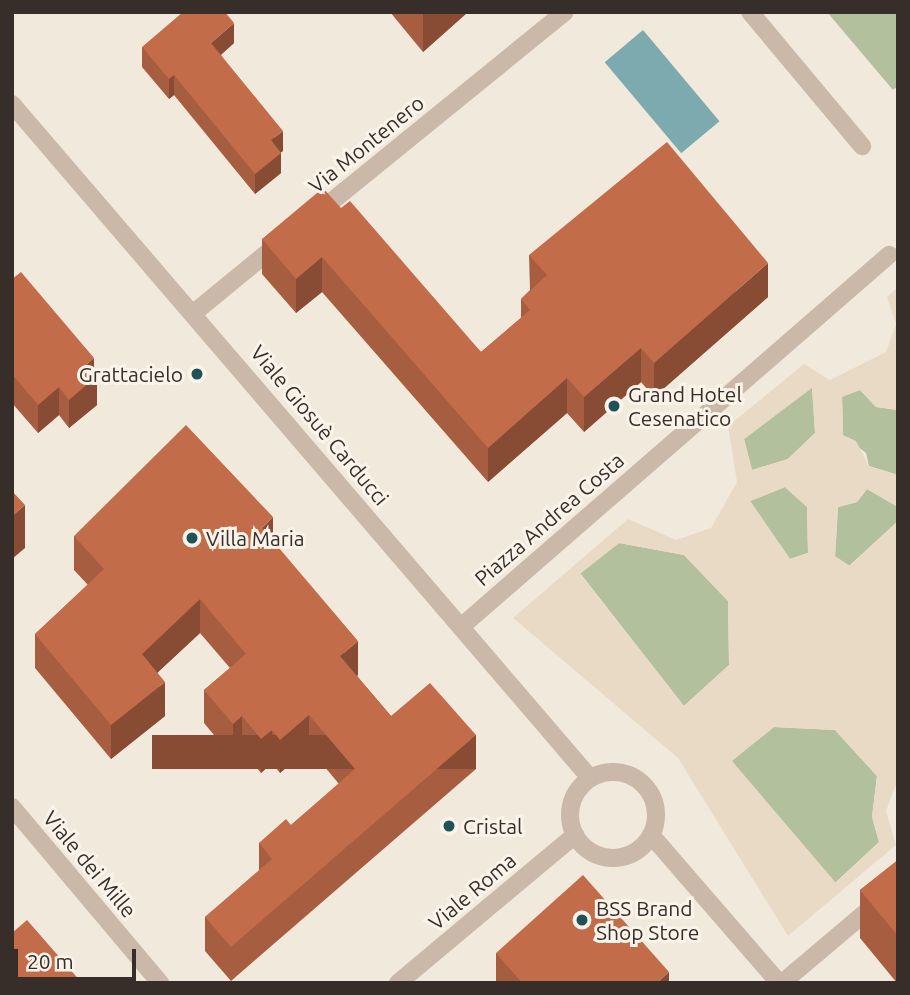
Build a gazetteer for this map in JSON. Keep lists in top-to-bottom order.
{
  "streets": {
    "street": [
      "Via Montenero",
      "Viale Giosuè Carducci",
      "Piazza Andrea Costa",
      "Viale dei Mille",
      "Viale Roma"
    ]
  },
  "crossings": [
    ["Via Montenero", "Viale Giosuè Carducci"],
    ["Viale Giosuè Carducci", "Piazza Andrea Costa"],
    ["Viale Giosuè Carducci", "Viale Roma"]
  ],
  "places": [
    "Grattacielo",
    "Grand Hotel Cesenatico",
    "Villa Maria",
    "Cristal",
    "BSS Brand Shop Store"
  ],
  "scale_bar": "20 m"
}
